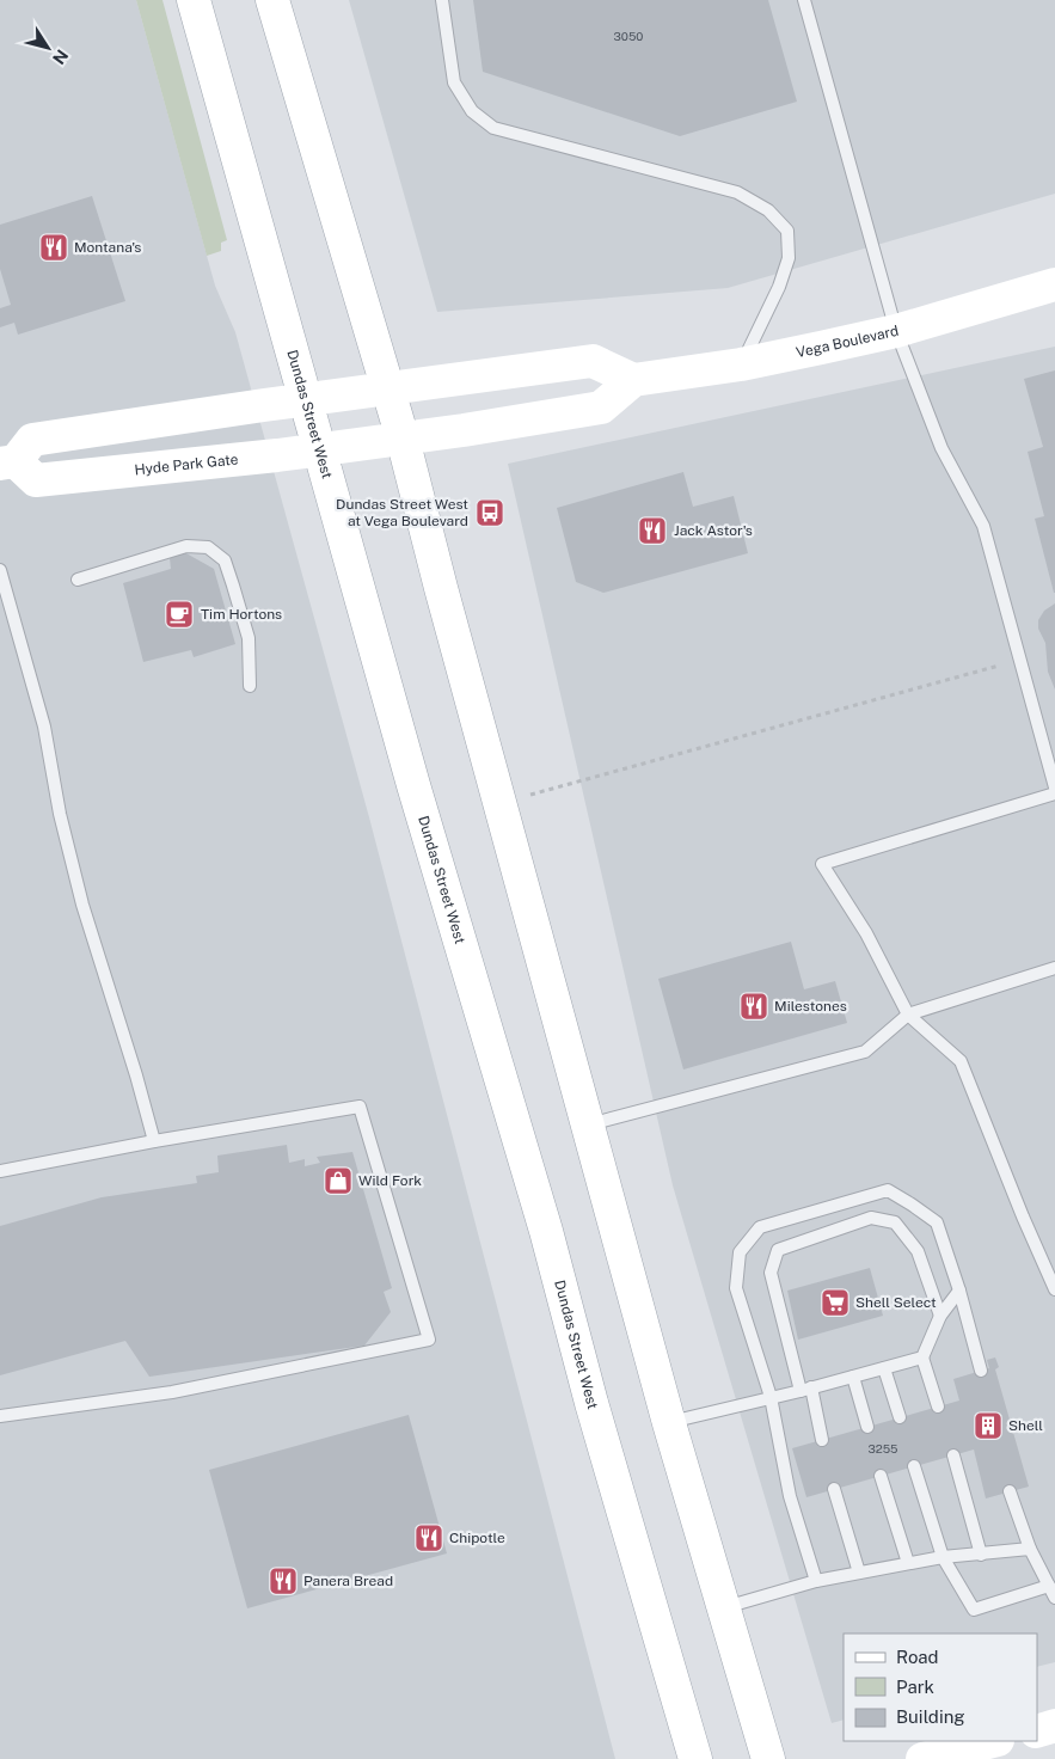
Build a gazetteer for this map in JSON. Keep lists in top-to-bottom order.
{
  "streets": {
    "main road": ["Vega Boulevard", "Dundas Street West", "Hyde Park Gate"]
  },
  "crossings": [
    ["Dundas Street West", "Hyde Park Gate"]
  ],
  "places": {
    "restaurant": [
      "Montana's",
      "Jack Astor's",
      "Milestones",
      "Chipotle",
      "Panera Bread"
    ],
    "bus stop": ["Dundas Street West at Vega Boulevard"],
    "cafe": ["Tim Hortons"],
    "shop": ["Wild Fork"],
    "supermarket": ["Shell Select"],
    "building": ["Shell"]
  },
  "house_numbers": ["3050", "3255"],
  "legend": ["Road", "Park", "Building"],
  "north": "bottom right"
}
